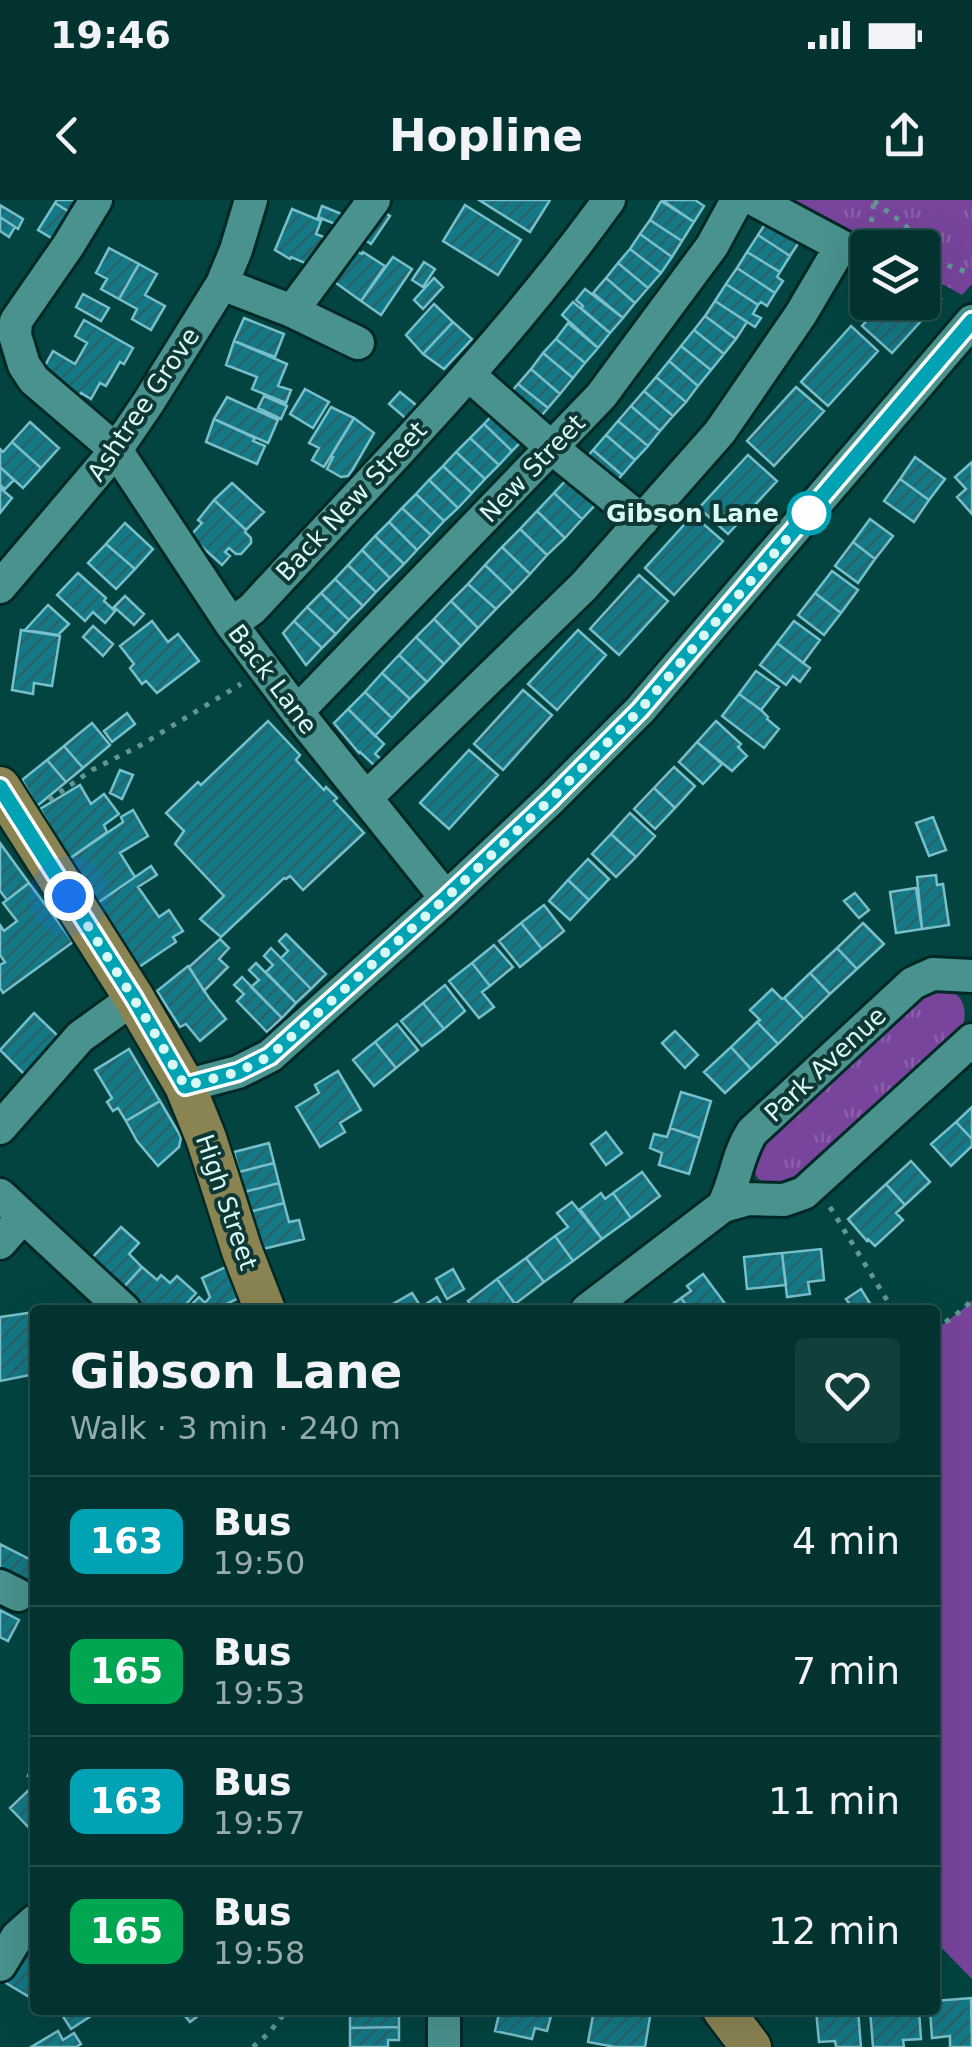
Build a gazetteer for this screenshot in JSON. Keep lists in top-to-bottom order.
{
  "streets": {
    "main road": ["High Street"],
    "street": [
      "Ashtree Grove",
      "New Street",
      "Back New Street",
      "Back Lane",
      "Park Avenue"
    ]
  },
  "crossings": [
    ["Ashtree Grove", "Back Lane"],
    ["New Street", "Back Lane"],
    ["Back New Street", "Back Lane"]
  ],
  "places": ["Gibson Lane"],
  "lines": ["bus line 163"],
  "page": {
    "status": "19:46",
    "header": "Hopline",
    "heading": ["Gibson Lane", "Walk · 3 min · 240 m"],
    "list": [
      {
        "mark": "163",
        "name": "Bus",
        "note": "19:50",
        "value": "4 min"
      },
      {
        "mark": "165",
        "name": "Bus",
        "note": "19:53",
        "value": "7 min"
      },
      {
        "mark": "163",
        "name": "Bus",
        "note": "19:57",
        "value": "11 min"
      },
      {
        "mark": "165",
        "name": "Bus",
        "note": "19:58",
        "value": "12 min"
      }
    ]
  }
}
